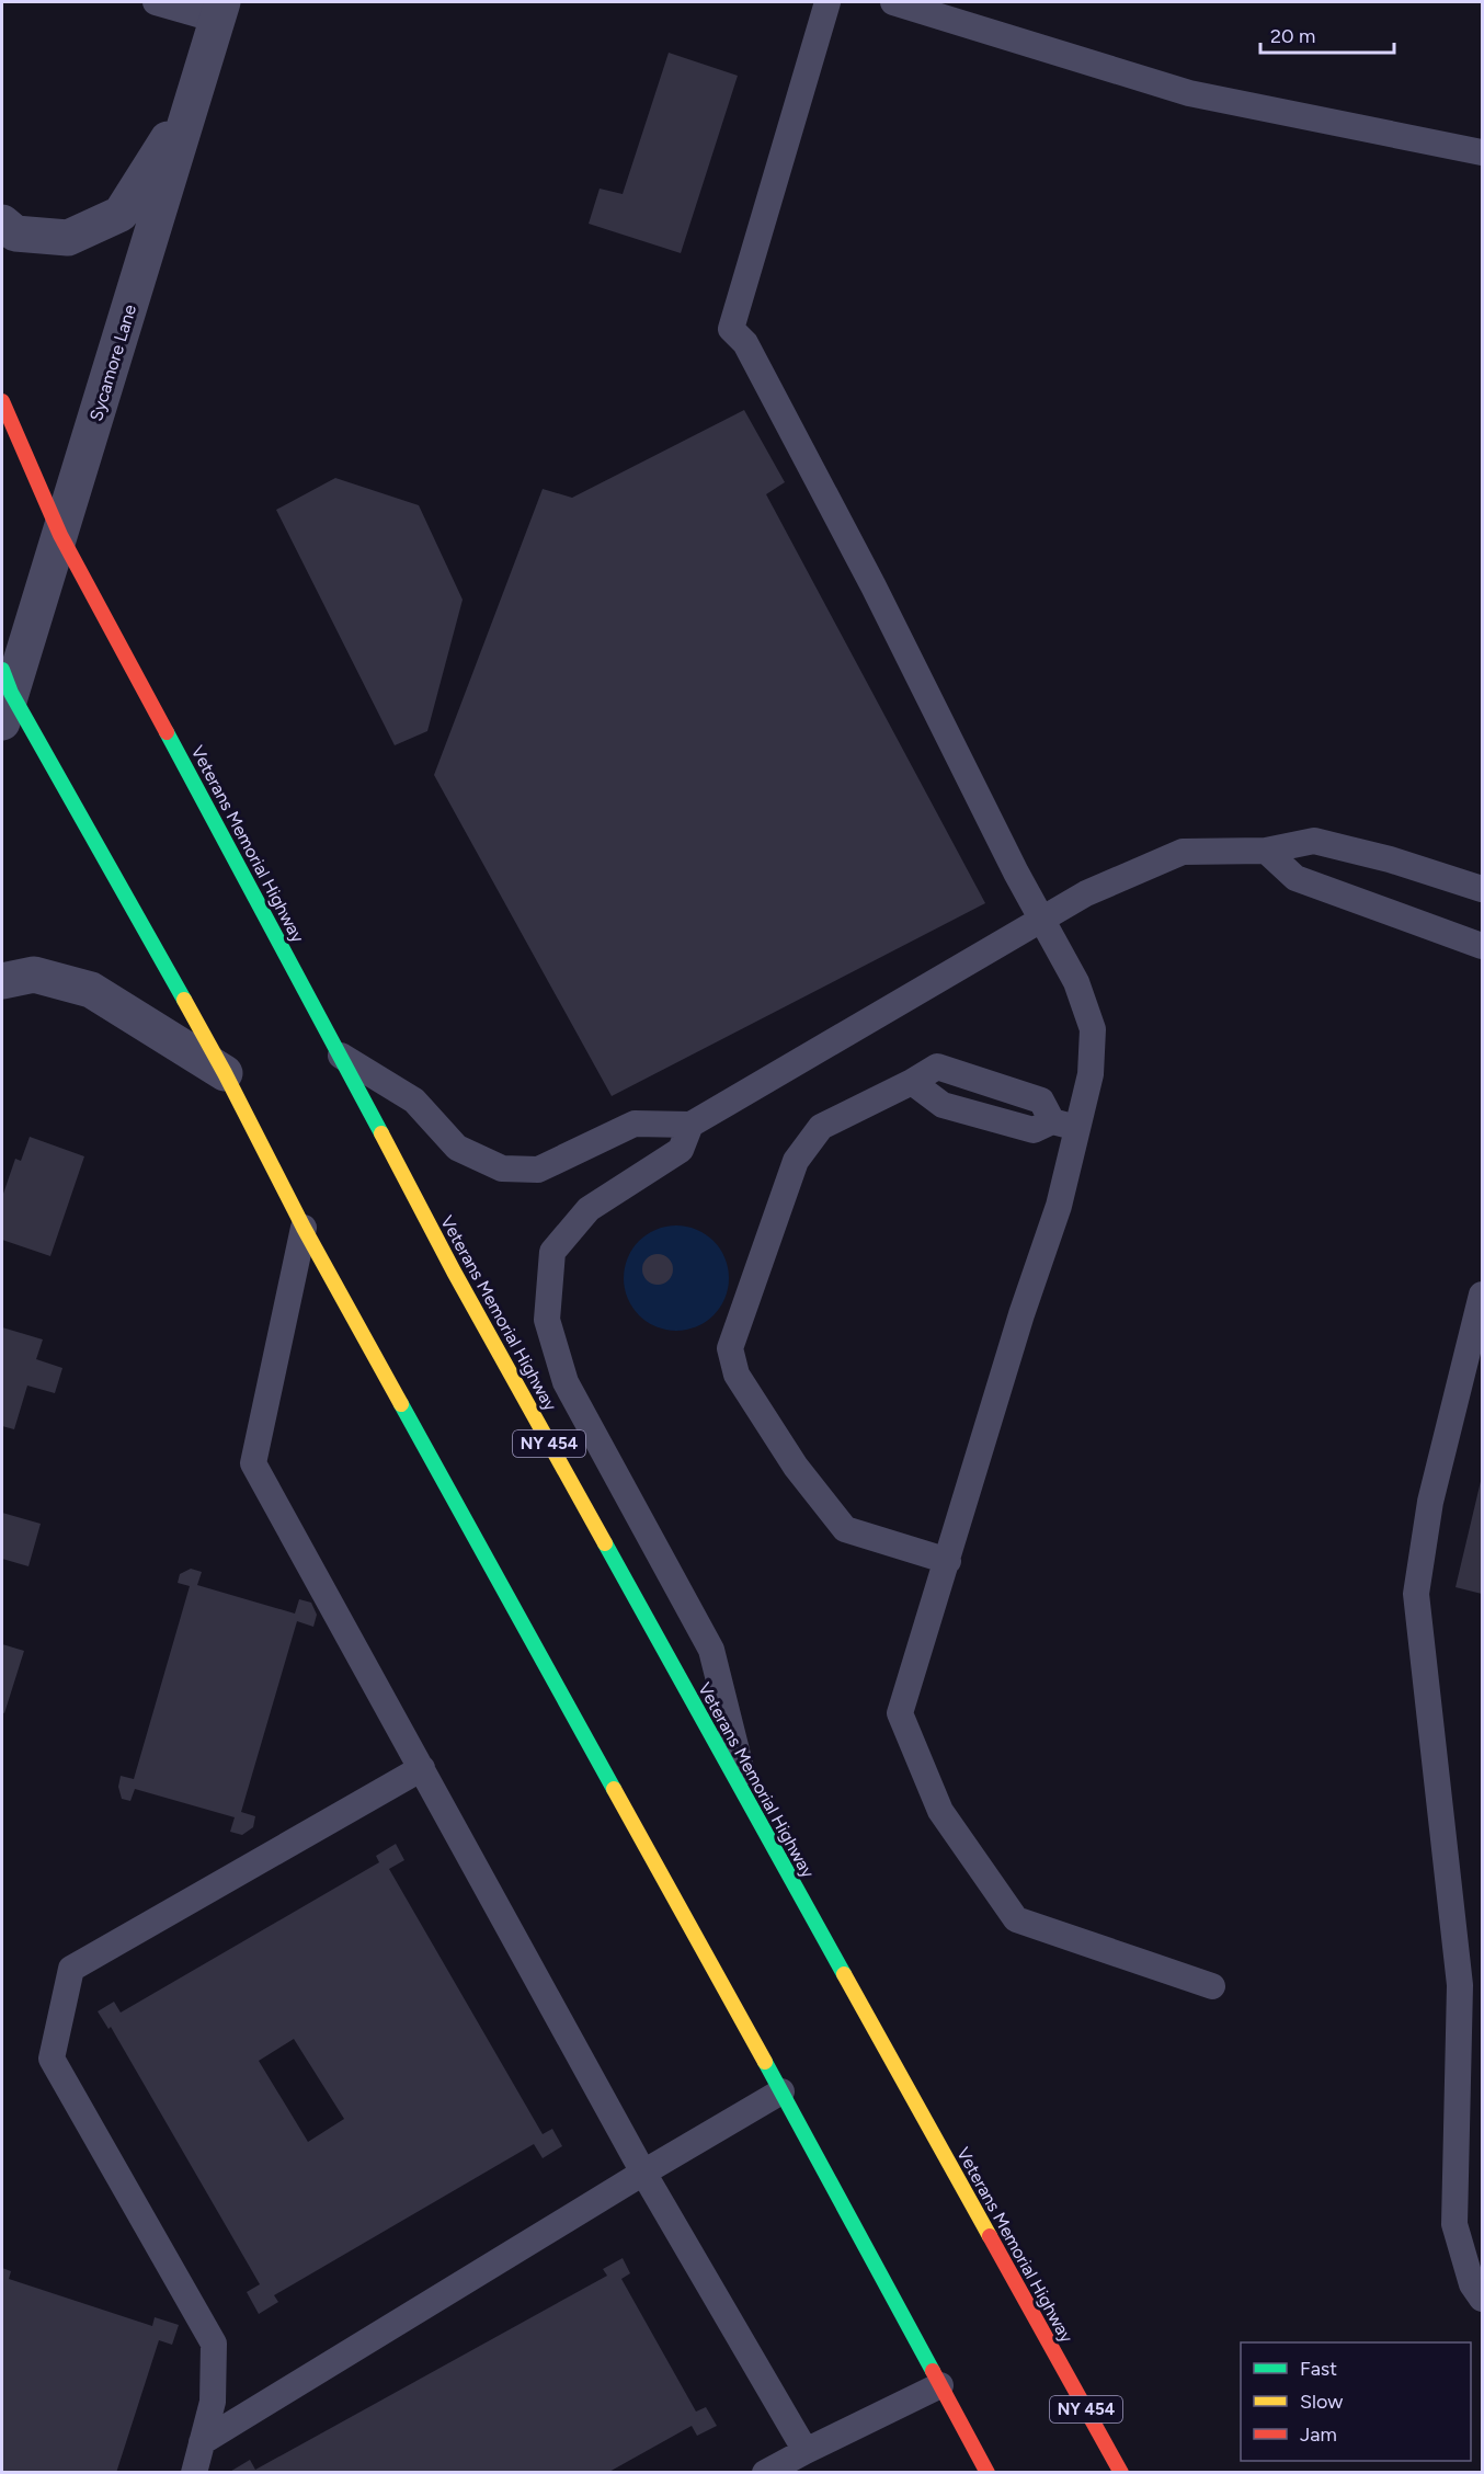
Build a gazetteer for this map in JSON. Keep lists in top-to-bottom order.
{
  "streets": {
    "highway": ["Veterans Memorial Highway", "NY 454"],
    "street": ["Sycamore Lane"]
  },
  "crossings": [
    ["Sycamore Lane", "Veterans Memorial Highway"]
  ],
  "legend": ["Fast", "Slow", "Jam"],
  "scale_bar": "20 m"
}
